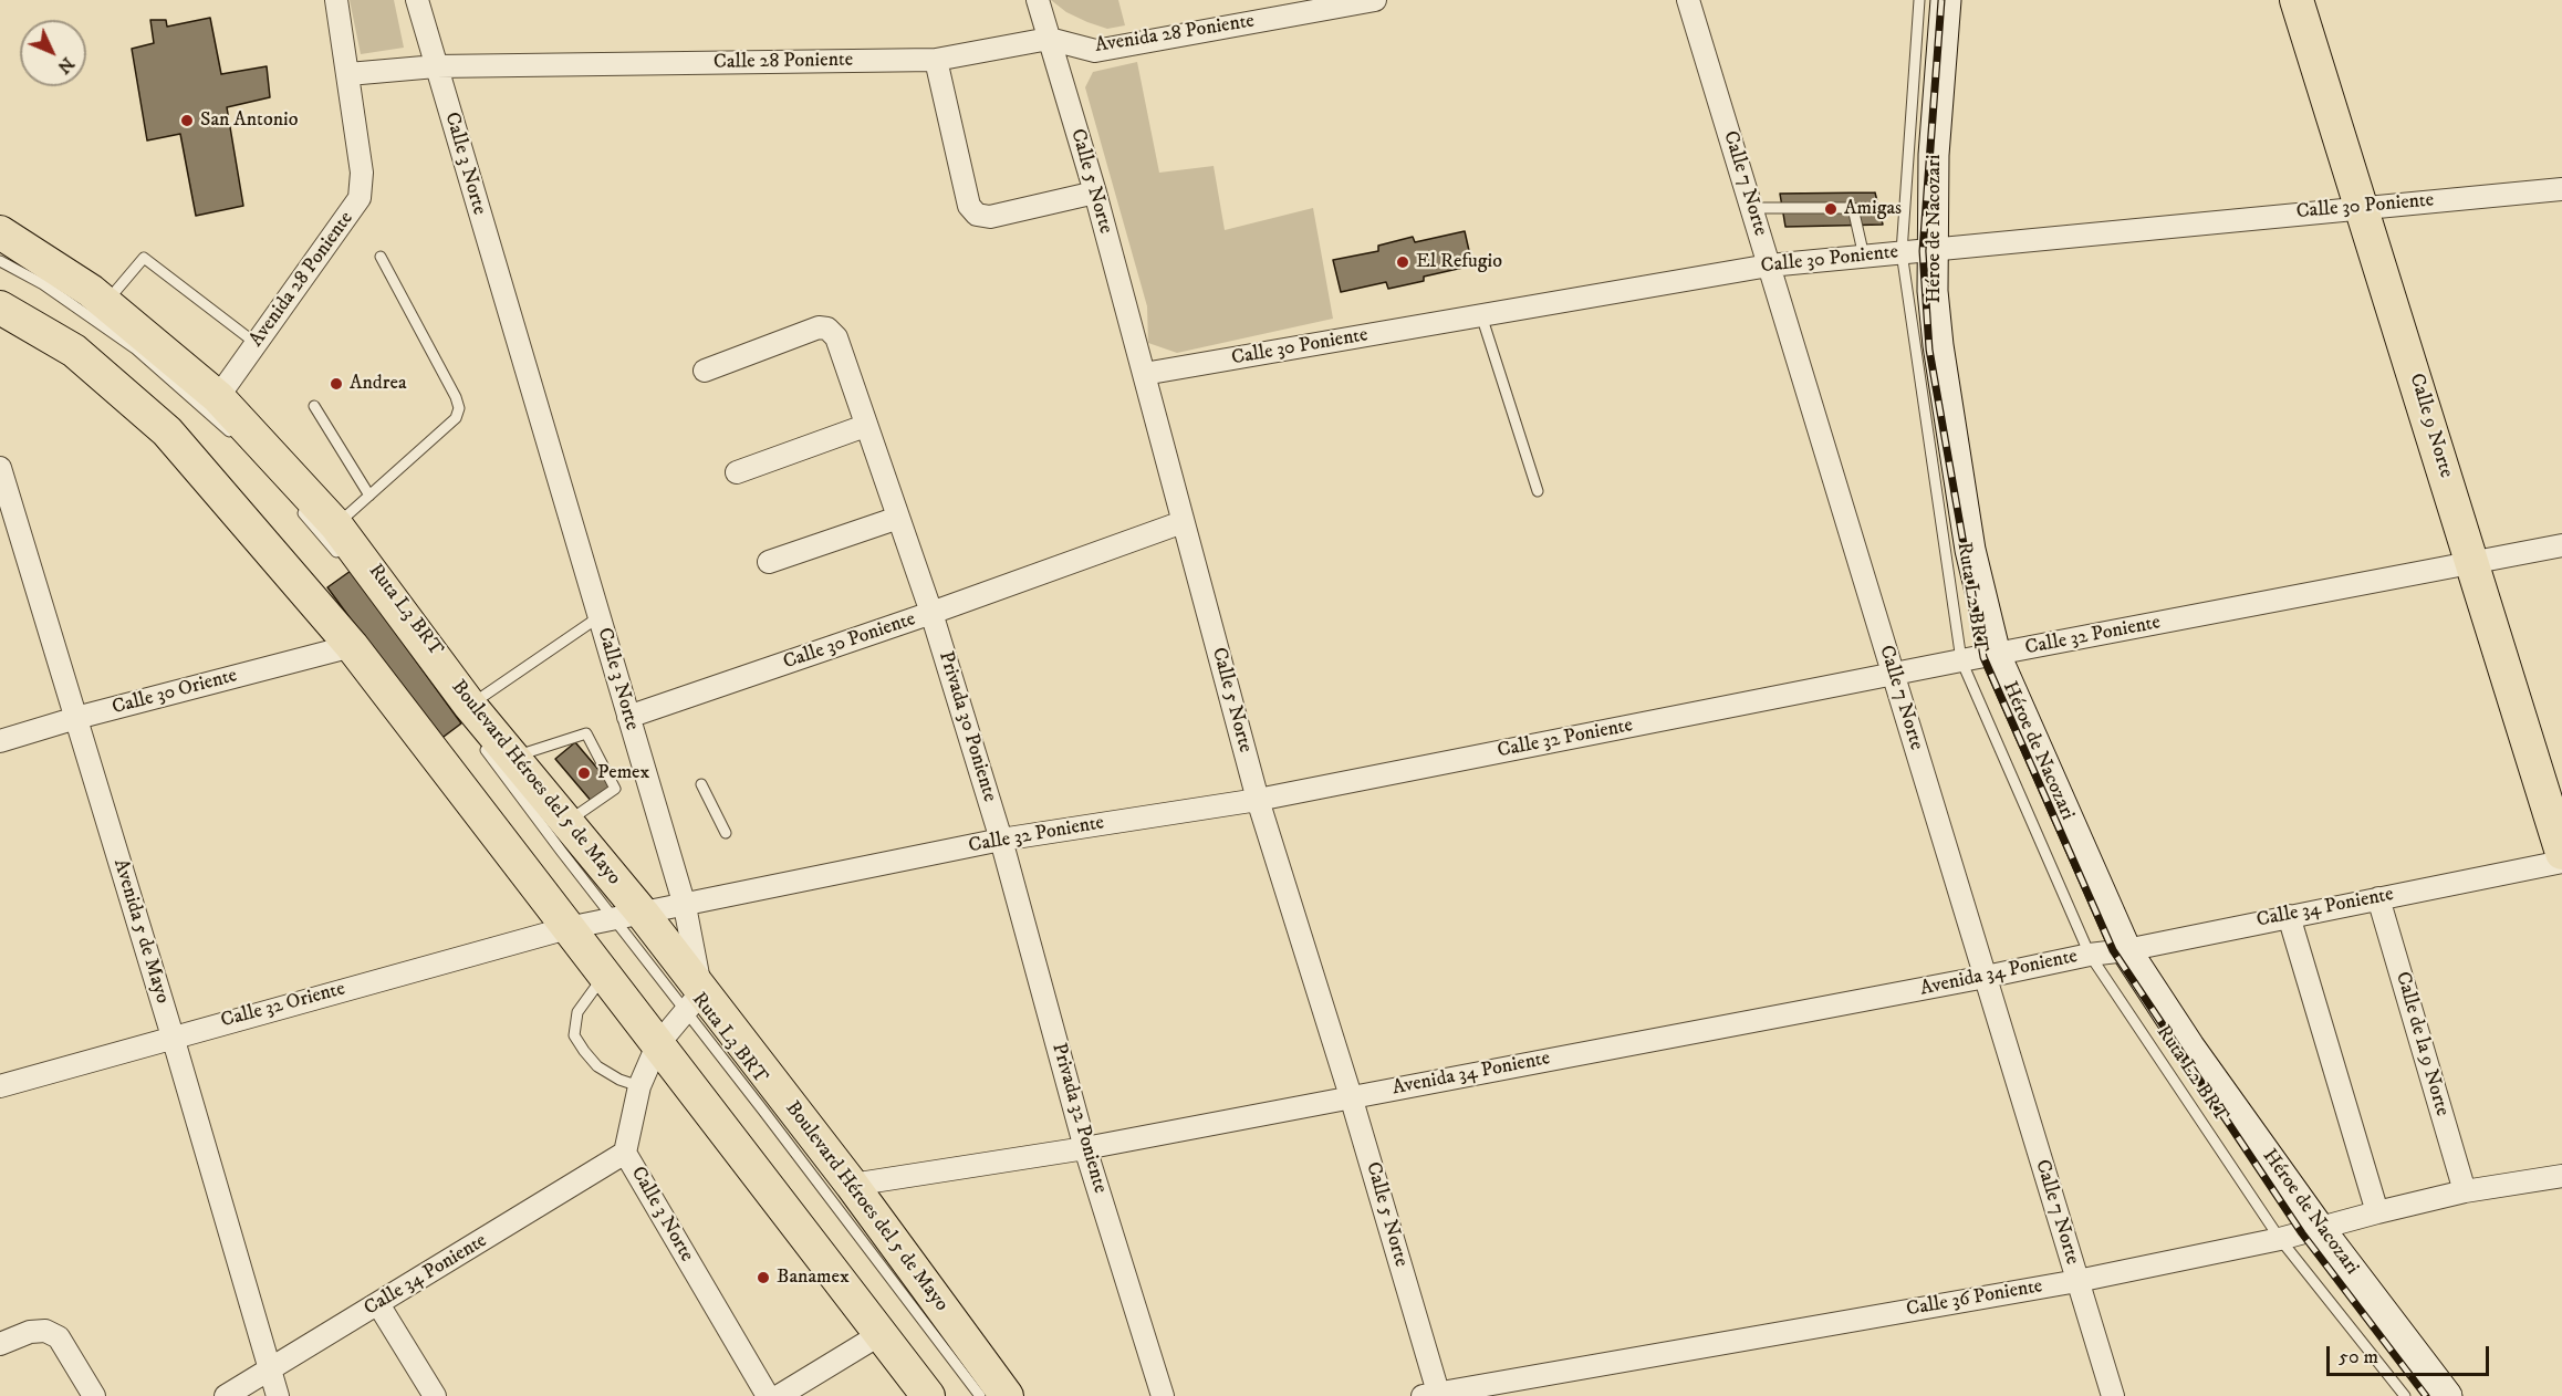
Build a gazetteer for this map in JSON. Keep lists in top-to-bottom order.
{
  "streets": {
    "main road": ["Calle 9 Norte", "Boulevard Héroes del 5 de Mayo"],
    "street": [
      "Avenida 28 Poniente",
      "Calle 28 Poniente",
      "Calle 3 Norte",
      "Calle 5 Norte",
      "Calle 7 Norte",
      "Calle 30 Poniente",
      "Héroe de Nacozari",
      "Calle 32 Poniente",
      "Calle 30 Oriente",
      "Privada 30 Poniente",
      "Calle 34 Poniente",
      "Avenida 5 de Mayo",
      "Avenida 34 Poniente",
      "Calle 32 Oriente",
      "Calle de la 9 Norte",
      "Privada 32 Poniente",
      "Calle 36 Poniente"
    ],
    "lane": ["Ruta L2 BRT", "Ruta L3 BRT"]
  },
  "crossings": [
    ["Avenida 28 Poniente", "Calle 28 Poniente"],
    ["Avenida 28 Poniente", "Calle 5 Norte"],
    ["Avenida 28 Poniente", "Boulevard Héroes del 5 de Mayo"],
    ["Calle 28 Poniente", "Calle 3 Norte"],
    ["Calle 3 Norte", "Calle 30 Poniente"],
    ["Calle 3 Norte", "Ruta L3 BRT"],
    ["Calle 3 Norte", "Calle 32 Poniente"],
    ["Calle 3 Norte", "Boulevard Héroes del 5 de Mayo"],
    ["Calle 3 Norte", "Calle 34 Poniente"],
    ["Calle 5 Norte", "Calle 30 Poniente"],
    ["Calle 5 Norte", "Calle 32 Poniente"],
    ["Calle 5 Norte", "Avenida 34 Poniente"],
    ["Calle 5 Norte", "Calle 36 Poniente"],
    ["Calle 7 Norte", "Calle 30 Poniente"],
    ["Calle 7 Norte", "Calle 32 Poniente"],
    ["Calle 7 Norte", "Avenida 34 Poniente"],
    ["Calle 7 Norte", "Calle 36 Poniente"],
    ["Calle 30 Poniente", "Héroe de Nacozari"],
    ["Calle 30 Poniente", "Calle 9 Norte"],
    ["Calle 30 Poniente", "Ruta L2 BRT"],
    ["Calle 30 Poniente", "Privada 30 Poniente"],
    ["Héroe de Nacozari", "Calle 32 Poniente"],
    ["Héroe de Nacozari", "Calle 34 Poniente"],
    ["Héroe de Nacozari", "Calle 36 Poniente"],
    ["Calle 9 Norte", "Calle 32 Poniente"],
    ["Ruta L2 BRT", "Calle 32 Poniente"],
    ["Ruta L2 BRT", "Calle 34 Poniente"],
    ["Ruta L2 BRT", "Avenida 34 Poniente"],
    ["Ruta L2 BRT", "Calle 36 Poniente"],
    ["Ruta L3 BRT", "Boulevard Héroes del 5 de Mayo"],
    ["Calle 32 Poniente", "Privada 30 Poniente"],
    ["Calle 32 Poniente", "Boulevard Héroes del 5 de Mayo"],
    ["Calle 32 Poniente", "Calle 32 Oriente"],
    ["Calle 32 Poniente", "Privada 32 Poniente"],
    ["Calle 30 Oriente", "Avenida 5 de Mayo"],
    ["Privada 30 Poniente", "Privada 32 Poniente"],
    ["Boulevard Héroes del 5 de Mayo", "Avenida 34 Poniente"],
    ["Calle 34 Poniente", "Avenida 5 de Mayo"],
    ["Calle 34 Poniente", "Avenida 34 Poniente"],
    ["Calle 34 Poniente", "Calle de la 9 Norte"],
    ["Avenida 5 de Mayo", "Calle 32 Oriente"],
    ["Avenida 34 Poniente", "Privada 32 Poniente"],
    ["Calle de la 9 Norte", "Calle 36 Poniente"]
  ],
  "places": [
    "San Antonio",
    "Amigas",
    "El Refugio",
    "Andrea",
    "Pemex",
    "Banamex"
  ],
  "scale_bar": "50 m",
  "north": "bottom right"
}
